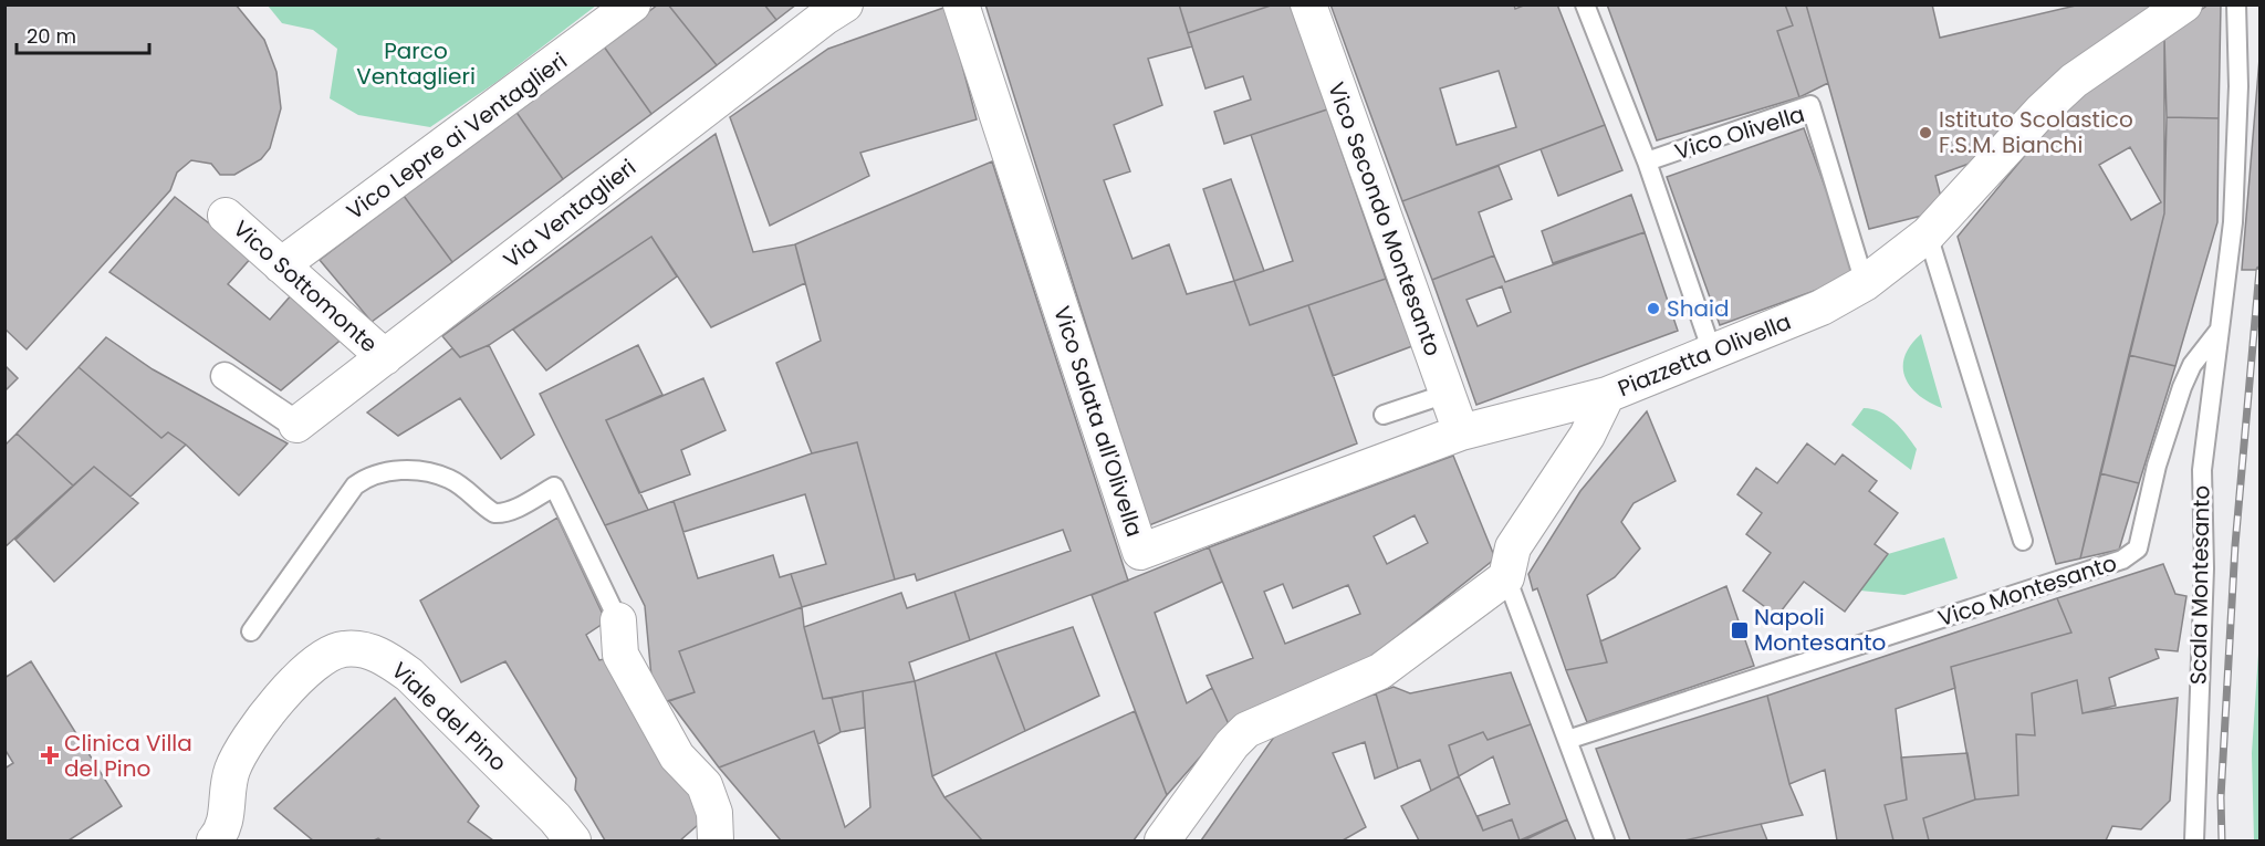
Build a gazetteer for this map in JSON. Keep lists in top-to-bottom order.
{
  "streets": {
    "street": [
      "Vico Lepre ai Ventaglieri",
      "Via Ventaglieri",
      "Vico Secondo Montesanto",
      "Vico Sottomonte",
      "Piazzetta Olivella",
      "Vico Salata all'Olivella",
      "Viale del Pino"
    ],
    "lane": ["Vico Olivella", "Scala Montesanto", "Vico Montesanto"]
  },
  "crossings": [
    ["Vico Olivella", "Piazzetta Olivella"],
    ["Vico Lepre ai Ventaglieri", "Vico Sottomonte"],
    ["Via Ventaglieri", "Vico Sottomonte"],
    ["Vico Secondo Montesanto", "Piazzetta Olivella"],
    ["Vico Secondo Montesanto", "Vico Salata all'Olivella"],
    ["Piazzetta Olivella", "Vico Salata all'Olivella"],
    ["Scala Montesanto", "Vico Montesanto"]
  ],
  "parks": ["Parco Ventaglieri"],
  "places": {
    "other": ["Istituto Scolastico F.S.M. Bianchi", "Shaid"],
    "transit": ["Napoli Montesanto"],
    "health": ["Clinica Villa del Pino"]
  },
  "scale_bar": "20 m"
}
